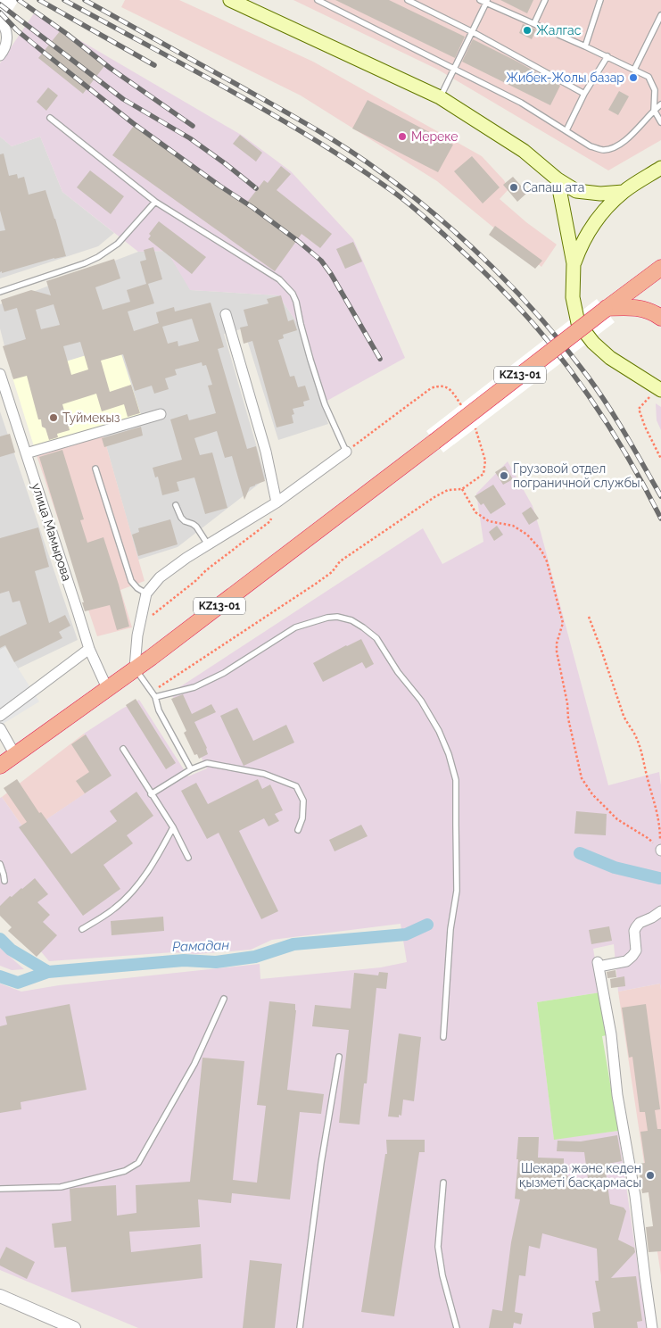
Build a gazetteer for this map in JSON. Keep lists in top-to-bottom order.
{
  "streets": {
    "highway": ["KZ13-01"],
    "street": ["улица Мамырова"]
  },
  "crossings": [
    ["KZ13-01", "улица Мамырова"]
  ],
  "water": ["Рамадан"],
  "places": [
    "Жалгас",
    "Жибек-Жолы базар",
    "Мереке",
    "Сапаш ата",
    "Туймекыз",
    "Грузовой отдел пограничной службы",
    "Шекара және кеден қызметі басқармасы"
  ]
}
